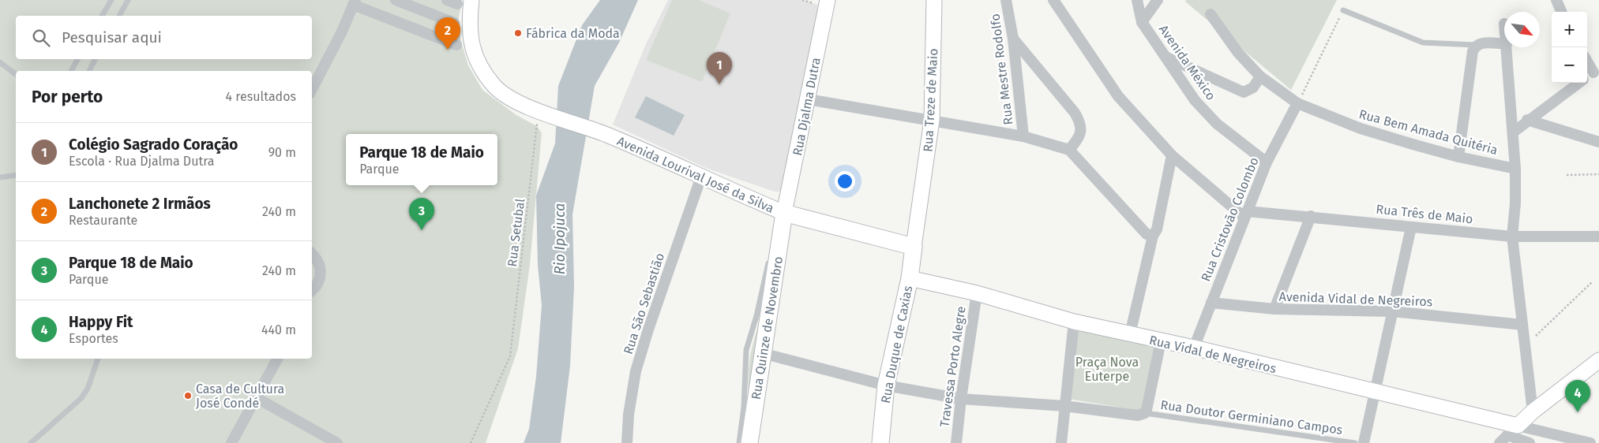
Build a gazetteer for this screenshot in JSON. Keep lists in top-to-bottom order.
{
  "streets": {
    "main road": ["Rua Quinze de Novembro", "Rua Duque de Caxias"],
    "street": [
      "Avenida México",
      "Rua Mestre Rodolfo",
      "Rua Treze de Maio",
      "Rua Djalma Dutra",
      "Rua Bem Amada Quitéria",
      "Avenida Lourival José da Silva",
      "Rua Três de Maio",
      "Rua Cristovão Colombo",
      "Avenida Vidal de Negreiros",
      "Rua São Sebastião",
      "Rua Vidal de Negreiros",
      "Travessa Porto Alegre"
    ],
    "lane": ["Rua Doutor Germiniano Campos"],
    "path": ["Rua Setubal"]
  },
  "crossings": [
    ["Avenida México", "Rua Cristovão Colombo"],
    ["Rua Treze de Maio", "Rua Duque de Caxias"],
    ["Rua Djalma Dutra", "Avenida Lourival José da Silva"],
    ["Rua Djalma Dutra", "Rua Quinze de Novembro"],
    ["Rua Bem Amada Quitéria", "Rua Cristovão Colombo"],
    ["Avenida Lourival José da Silva", "Rua Setubal"],
    ["Avenida Lourival José da Silva", "Rua São Sebastião"],
    ["Avenida Lourival José da Silva", "Rua Quinze de Novembro"],
    ["Rua Três de Maio", "Rua Cristovão Colombo"],
    ["Rua Cristovão Colombo", "Avenida Vidal de Negreiros"],
    ["Rua Cristovão Colombo", "Rua Vidal de Negreiros"],
    ["Rua Duque de Caxias", "Rua Vidal de Negreiros"],
    ["Rua Vidal de Negreiros", "Travessa Porto Alegre"]
  ],
  "water": ["Rio Ipojuca"],
  "parks": ["Praça Nova Euterpe"],
  "places": ["Fábrica da Moda", "Casa de Cultura José Condé"],
  "north": "bottom right",
  "page": {
    "map_buttons": ["+", "−"],
    "search": "Pesquisar aqui",
    "pins": [
      "2",
      "1",
      "3",
      "4"
    ],
    "heading": ["Por perto", "4 resultados"],
    "list": [
      {
        "mark": "1",
        "name": "Colégio Sagrado Coração",
        "note": "Escola · Rua Djalma Dutra",
        "value": "90 m"
      },
      {
        "mark": "2",
        "name": "Lanchonete 2 Irmãos",
        "note": "Restaurante",
        "value": "240 m"
      },
      {
        "mark": "3",
        "name": "Parque 18 de Maio",
        "note": "Parque",
        "value": "240 m"
      },
      {
        "mark": "4",
        "name": "Happy Fit",
        "note": "Esportes",
        "value": "440 m"
      }
    ],
    "popup": ["Parque 18 de Maio", "Parque"]
  }
}
